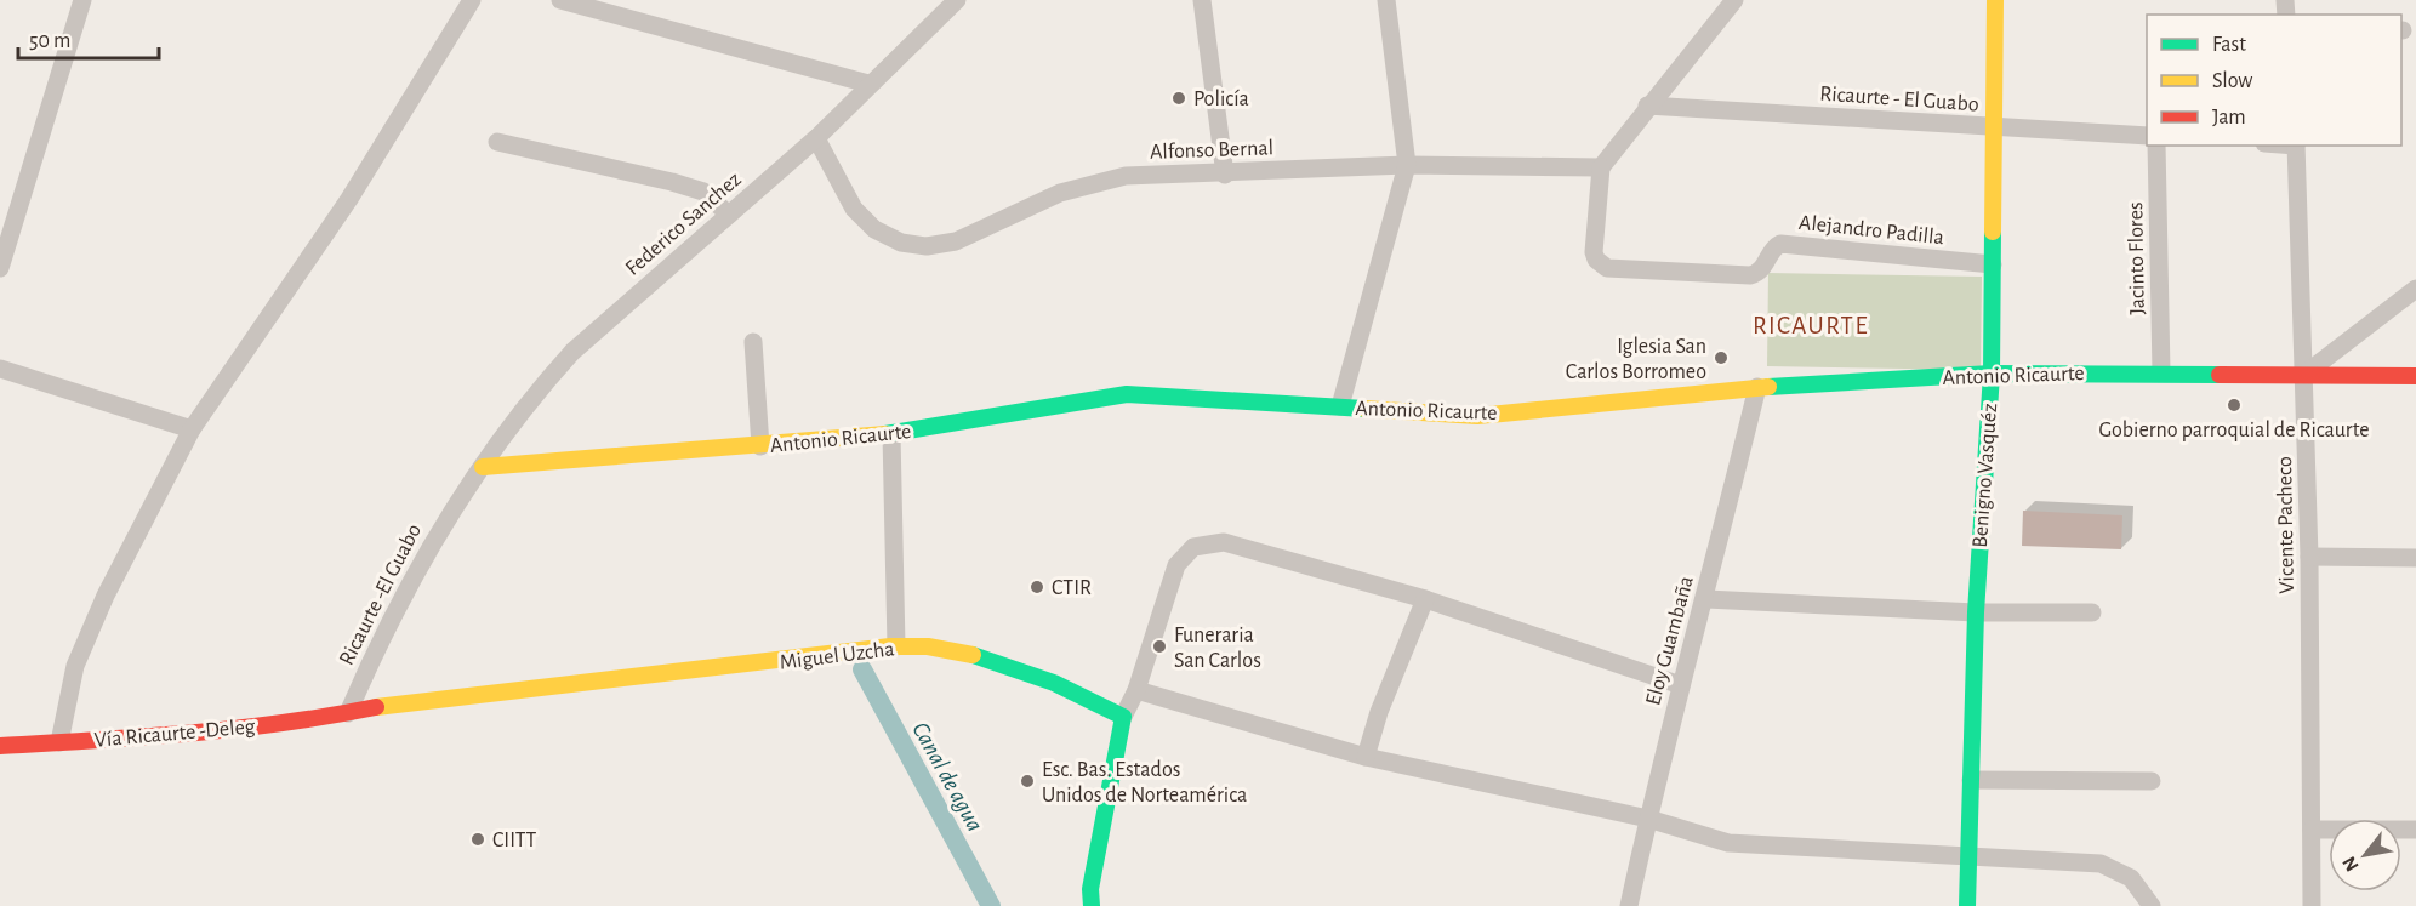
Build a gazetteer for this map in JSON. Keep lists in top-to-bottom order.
{
  "streets": {
    "main road": [
      "Antonio Ricaurte",
      "Benigno Vasquéz",
      "Miguel Uzcha",
      "Vía Ricaurte -Deleg"
    ],
    "street": [
      "Ricaurte - El Guabo",
      "Alfonso Bernal",
      "Federico Sanchez",
      "Alejandro Padilla",
      "Jacinto Flores",
      "Vicente Pacheco",
      "Ricaurte -El Guabo",
      "Eloy Guambaña"
    ]
  },
  "crossings": [
    ["Ricaurte - El Guabo", "Benigno Vasquéz"],
    ["Alfonso Bernal", "Federico Sanchez"],
    ["Alfonso Bernal", "Alejandro Padilla"],
    ["Federico Sanchez", "Antonio Ricaurte"],
    ["Federico Sanchez", "Ricaurte -El Guabo"],
    ["Alejandro Padilla", "Benigno Vasquéz"],
    ["Jacinto Flores", "Antonio Ricaurte"],
    ["Antonio Ricaurte", "Benigno Vasquéz"],
    ["Antonio Ricaurte", "Vicente Pacheco"],
    ["Antonio Ricaurte", "Eloy Guambaña"],
    ["Ricaurte -El Guabo", "Miguel Uzcha"],
    ["Ricaurte -El Guabo", "Vía Ricaurte -Deleg"],
    ["Miguel Uzcha", "Vía Ricaurte -Deleg"]
  ],
  "districts": ["RICAURTE"],
  "water": ["Canal de agua"],
  "places": [
    "Policía",
    "Iglesia San Carlos Borromeo",
    "Gobierno parroquial de Ricaurte",
    "CTIR",
    "Funeraria San Carlos",
    "Esc. Bas. Estados Unidos de Norteamérica",
    "CIITT"
  ],
  "legend": ["Fast", "Slow", "Jam"],
  "scale_bar": "50 m",
  "north": "bottom left"
}
